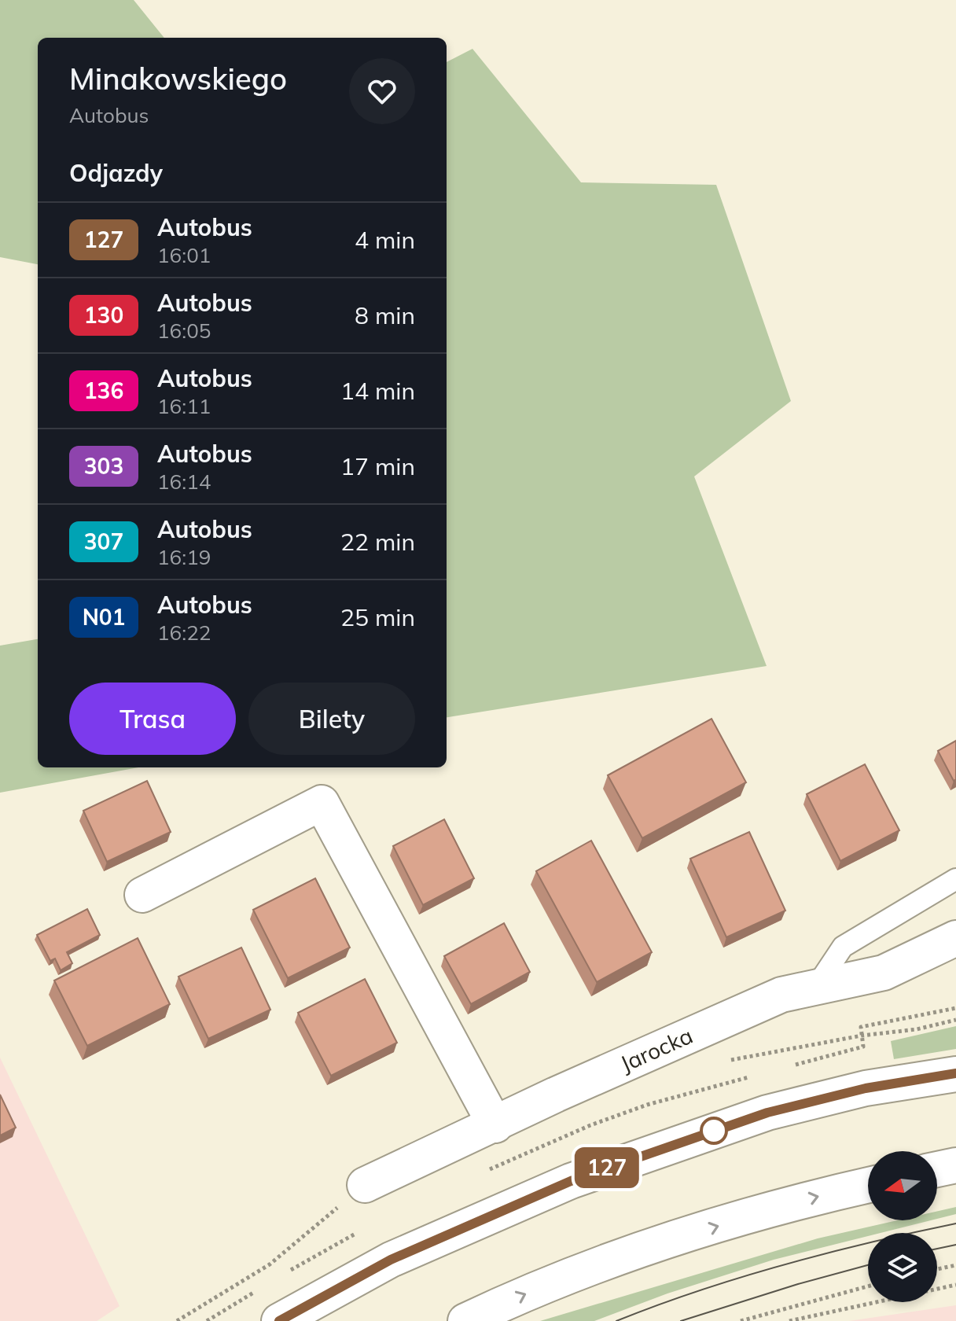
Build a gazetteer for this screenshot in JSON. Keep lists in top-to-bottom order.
{
  "streets": {
    "street": ["Jarocka"]
  },
  "lines": ["bus line 127"],
  "north": "left",
  "page": {
    "on_map": "127",
    "heading": [
      ["Minakowskiego", "Autobus"],
      "Odjazdy"
    ],
    "list": [
      {
        "mark": "127",
        "name": "Autobus",
        "note": "16:01",
        "value": "4 min"
      },
      {
        "mark": "130",
        "name": "Autobus",
        "note": "16:05",
        "value": "8 min"
      },
      {
        "mark": "136",
        "name": "Autobus",
        "note": "16:11",
        "value": "14 min"
      },
      {
        "mark": "303",
        "name": "Autobus",
        "note": "16:14",
        "value": "17 min"
      },
      {
        "mark": "307",
        "name": "Autobus",
        "note": "16:19",
        "value": "22 min"
      },
      {
        "mark": "N01",
        "name": "Autobus",
        "note": "16:22",
        "value": "25 min"
      }
    ],
    "buttons": ["Trasa", "Bilety"]
  }
}
